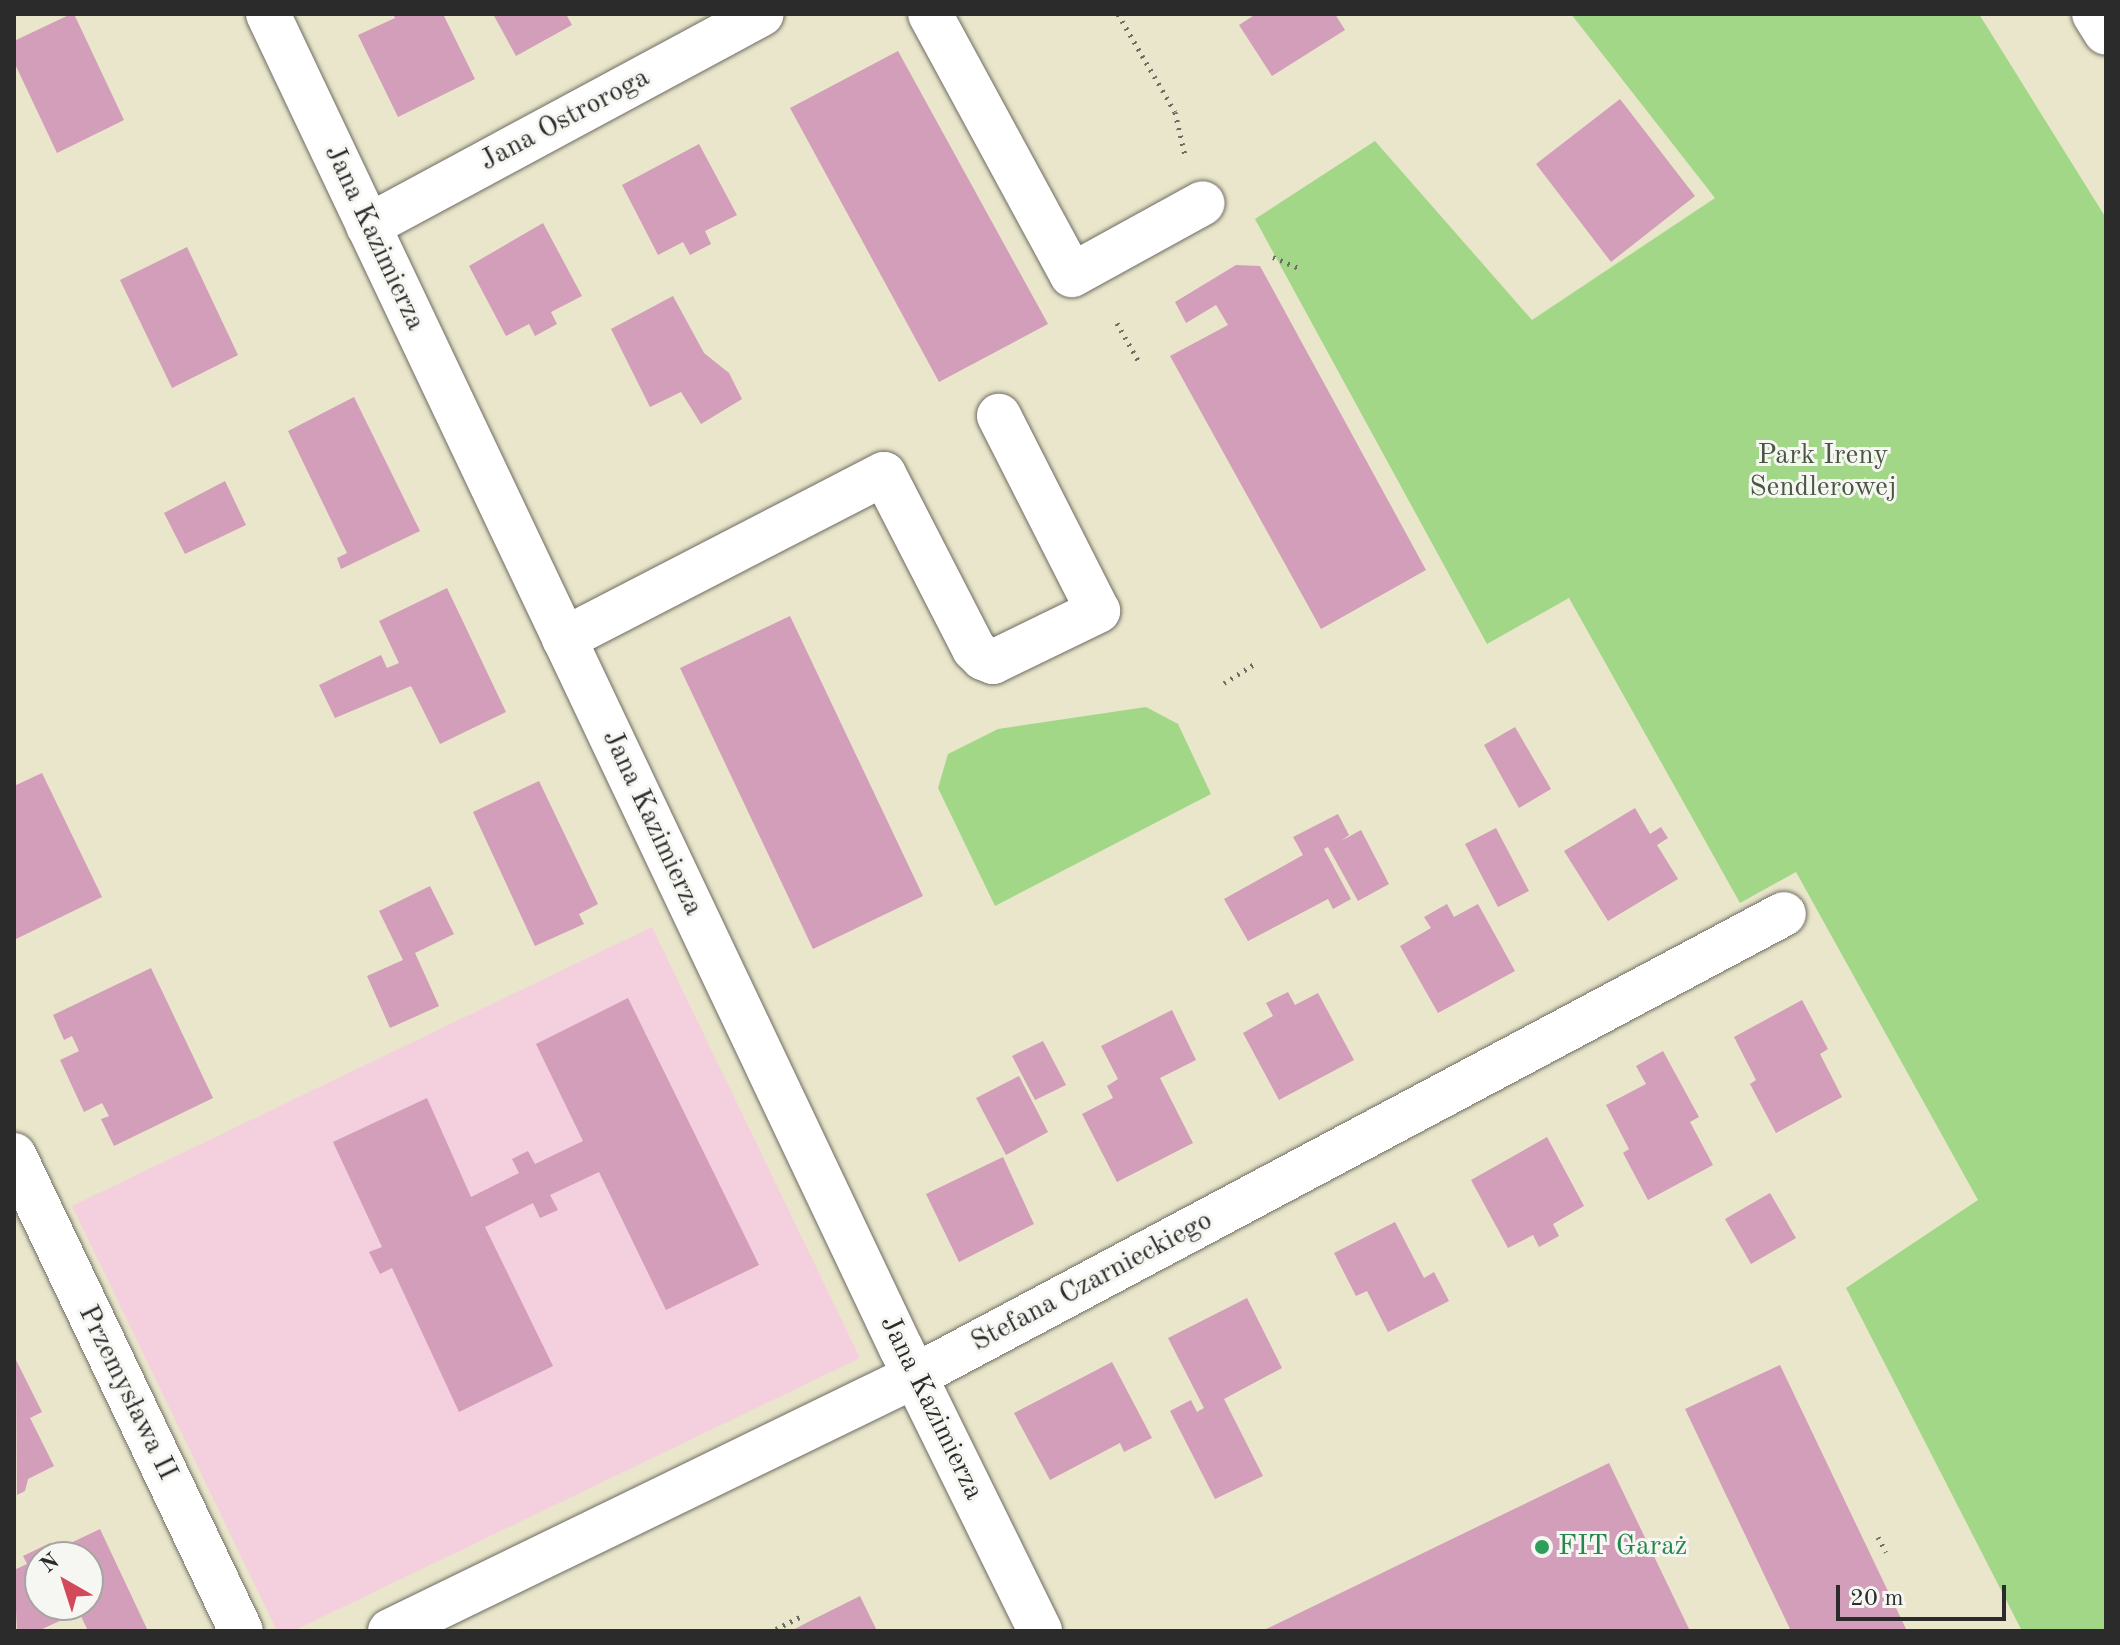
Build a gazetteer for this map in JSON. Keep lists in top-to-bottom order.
{
  "streets": {
    "street": [
      "Jana Ostroroga",
      "Jana Kazimierza",
      "Stefana Czarnieckiego",
      "Przemysława II"
    ]
  },
  "crossings": [
    ["Jana Ostroroga", "Jana Kazimierza"],
    ["Jana Kazimierza", "Stefana Czarnieckiego"]
  ],
  "parks": ["Park Ireny Sendlerowej"],
  "places": ["FIT Garaż"],
  "scale_bar": "20 m",
  "north": "top left"
}
